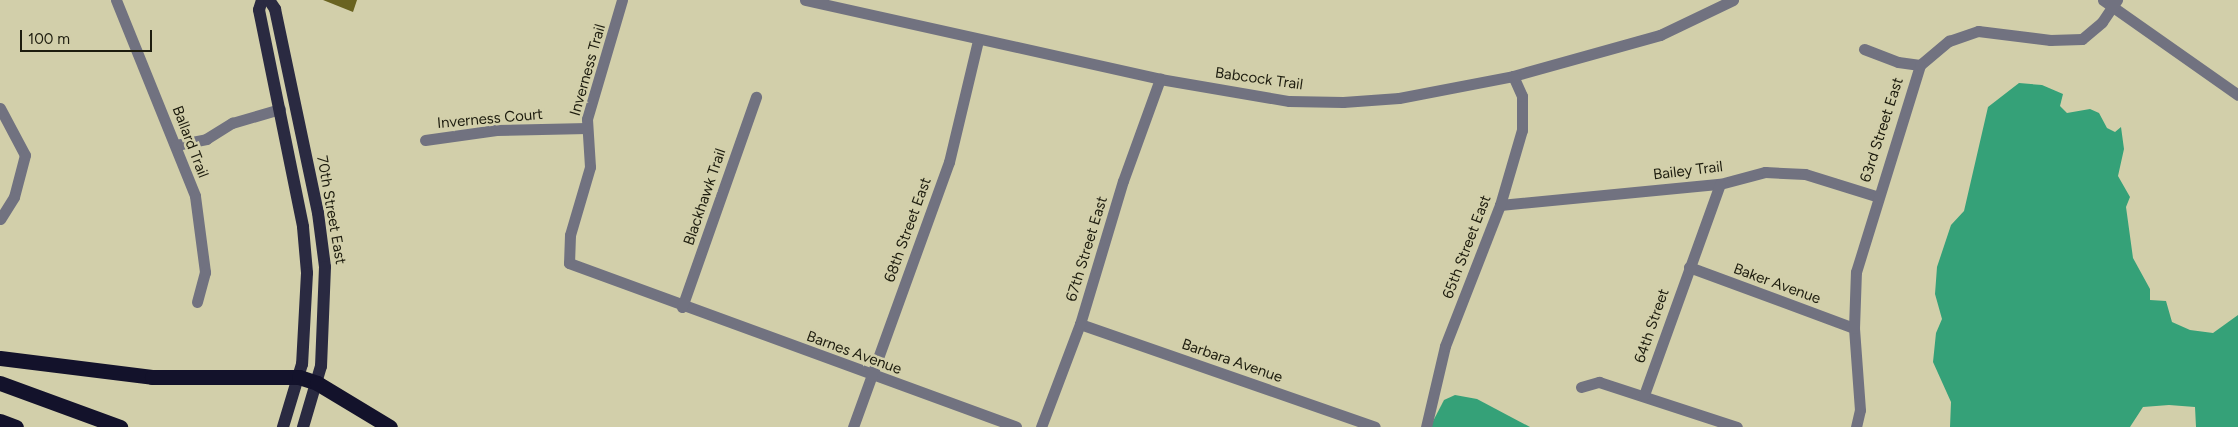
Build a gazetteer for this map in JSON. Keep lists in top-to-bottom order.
{
  "streets": {
    "main road": ["70th Street East"],
    "street": [
      "Inverness Trail",
      "Babcock Trail",
      "Inverness Court",
      "63rd Street East",
      "Ballard Trail",
      "Bailey Trail",
      "Blackhawk Trail",
      "68th Street East",
      "65th Street East",
      "67th Street East",
      "Baker Avenue",
      "64th Street",
      "Barnes Avenue",
      "Barbara Avenue"
    ]
  },
  "crossings": [
    ["Inverness Trail", "Inverness Court"],
    ["Inverness Trail", "Blackhawk Trail"],
    ["Inverness Trail", "Barnes Avenue"],
    ["Babcock Trail", "68th Street East"],
    ["Babcock Trail", "65th Street East"],
    ["Babcock Trail", "67th Street East"],
    ["63rd Street East", "Bailey Trail"],
    ["63rd Street East", "Baker Avenue"],
    ["Bailey Trail", "65th Street East"],
    ["Bailey Trail", "64th Street"],
    ["Blackhawk Trail", "Barnes Avenue"],
    ["68th Street East", "Barnes Avenue"],
    ["67th Street East", "Barbara Avenue"],
    ["Baker Avenue", "64th Street"]
  ],
  "scale_bar": "100 m"
}
